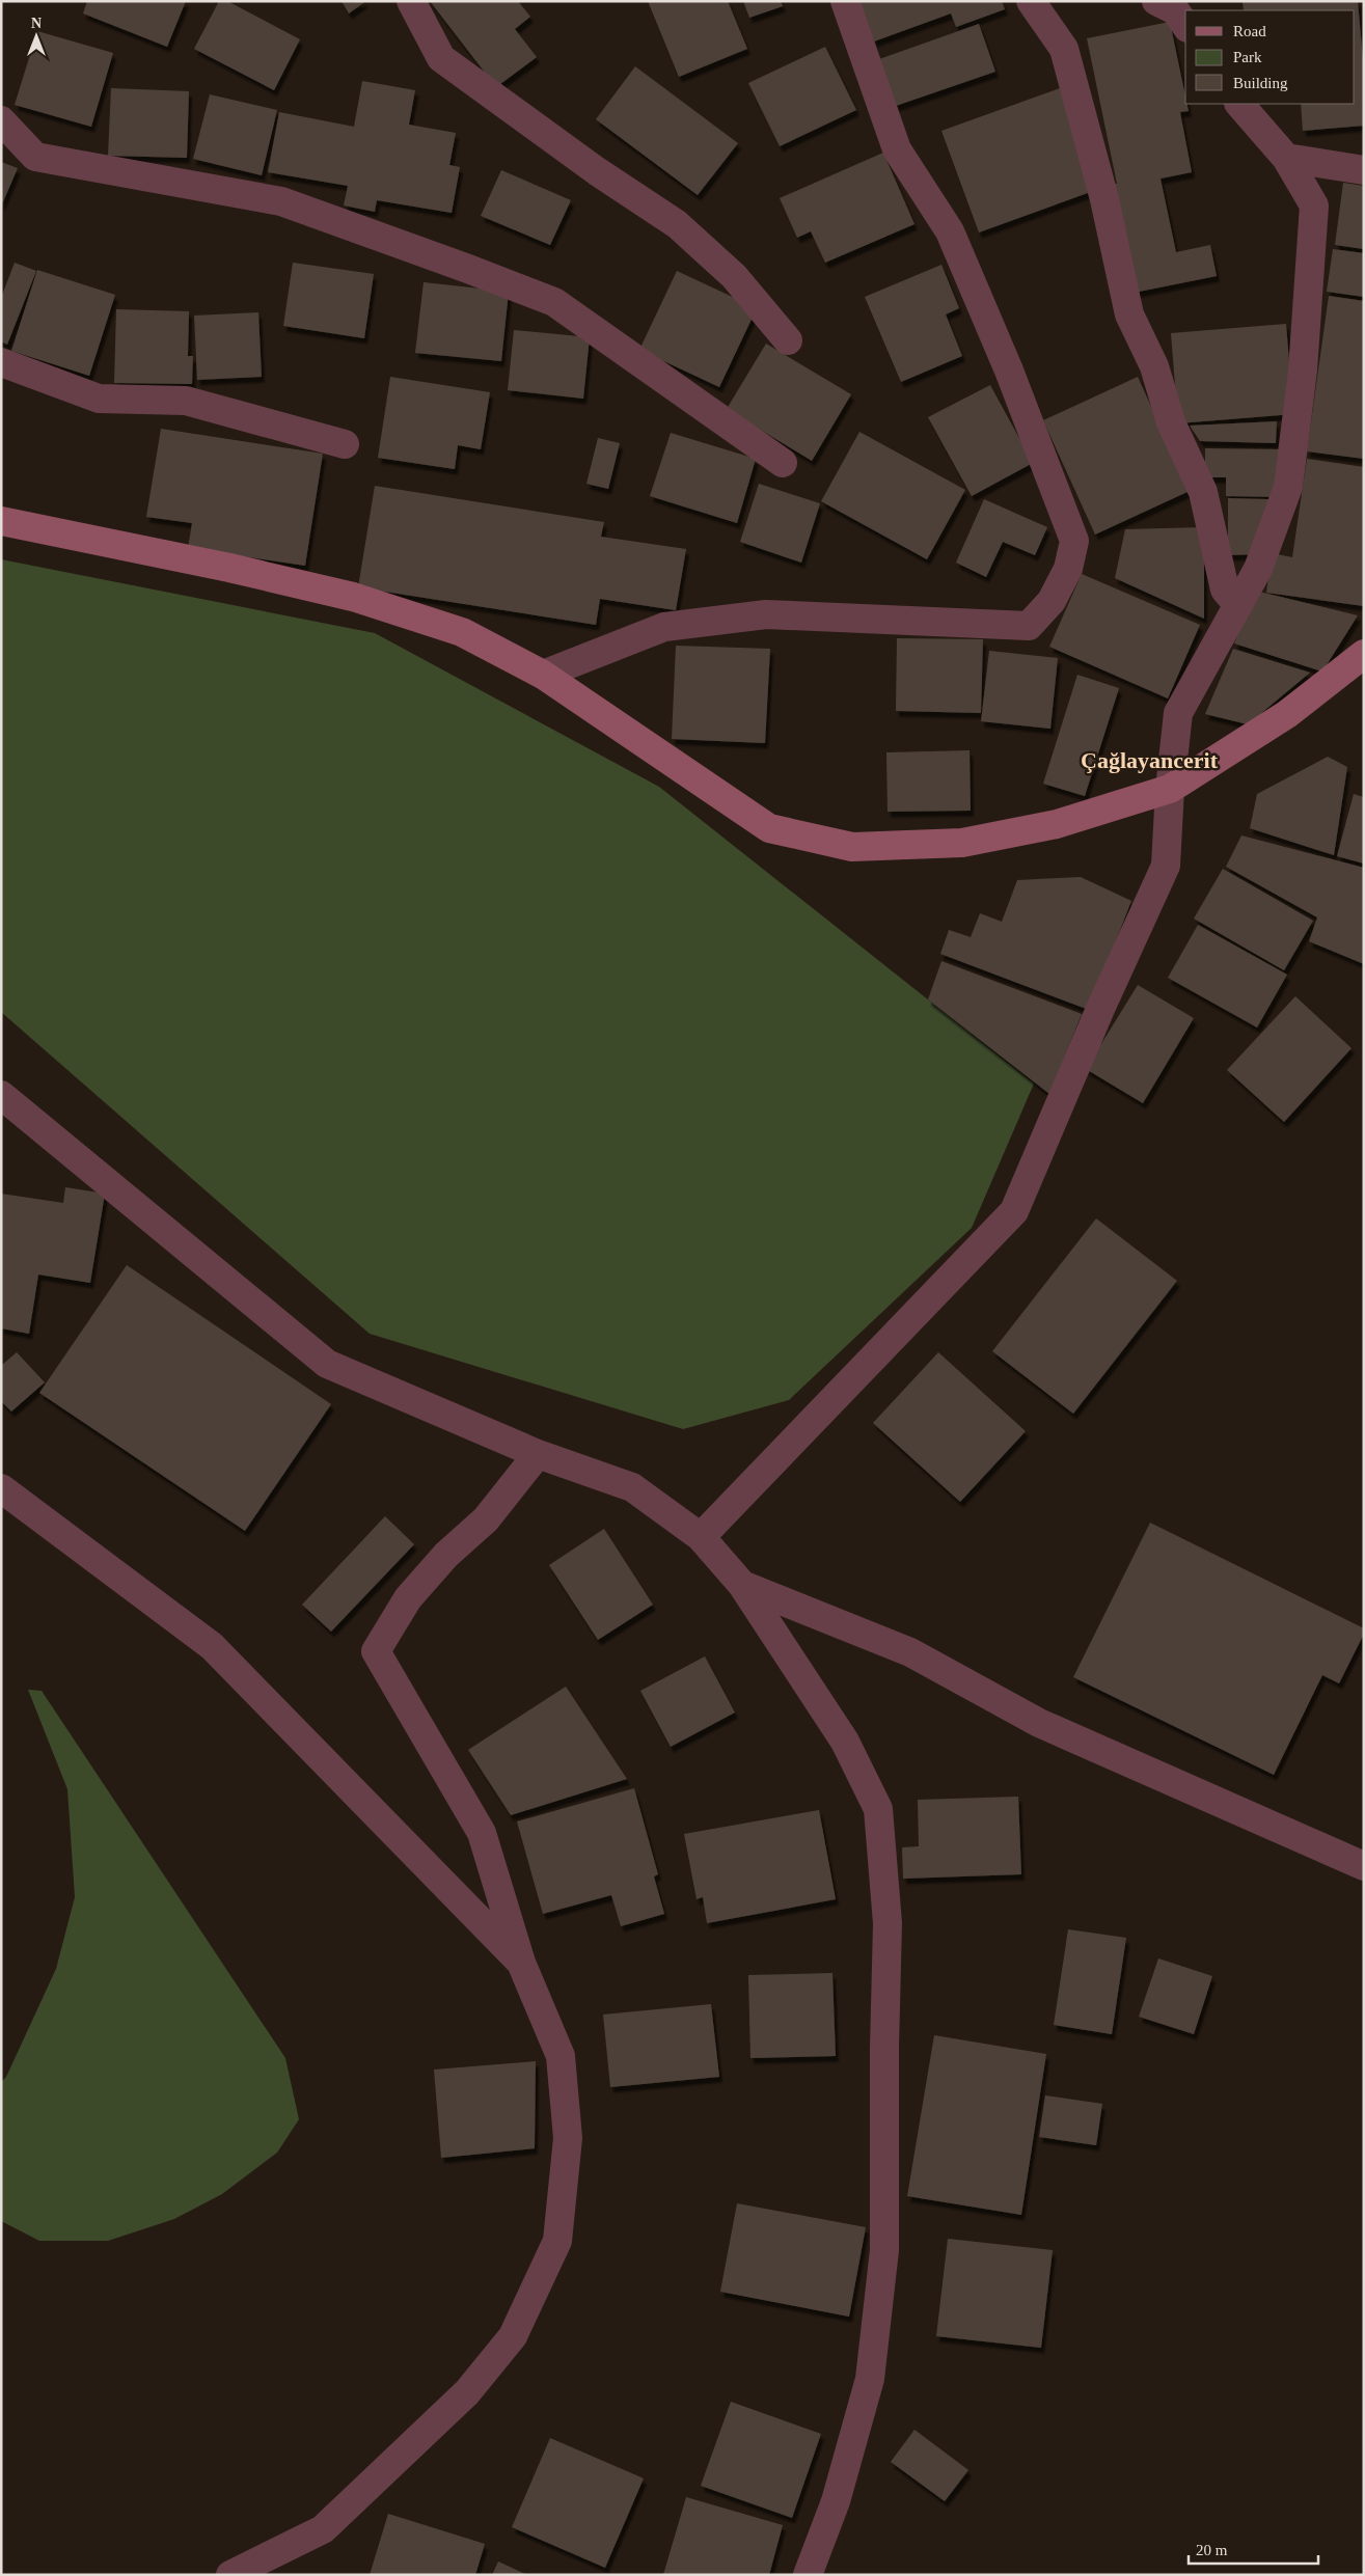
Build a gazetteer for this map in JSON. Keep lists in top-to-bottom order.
{
  "districts": ["Çağlayancerit"],
  "legend": ["Road", "Park", "Building"],
  "scale_bar": "20 m",
  "north": "top"
}
